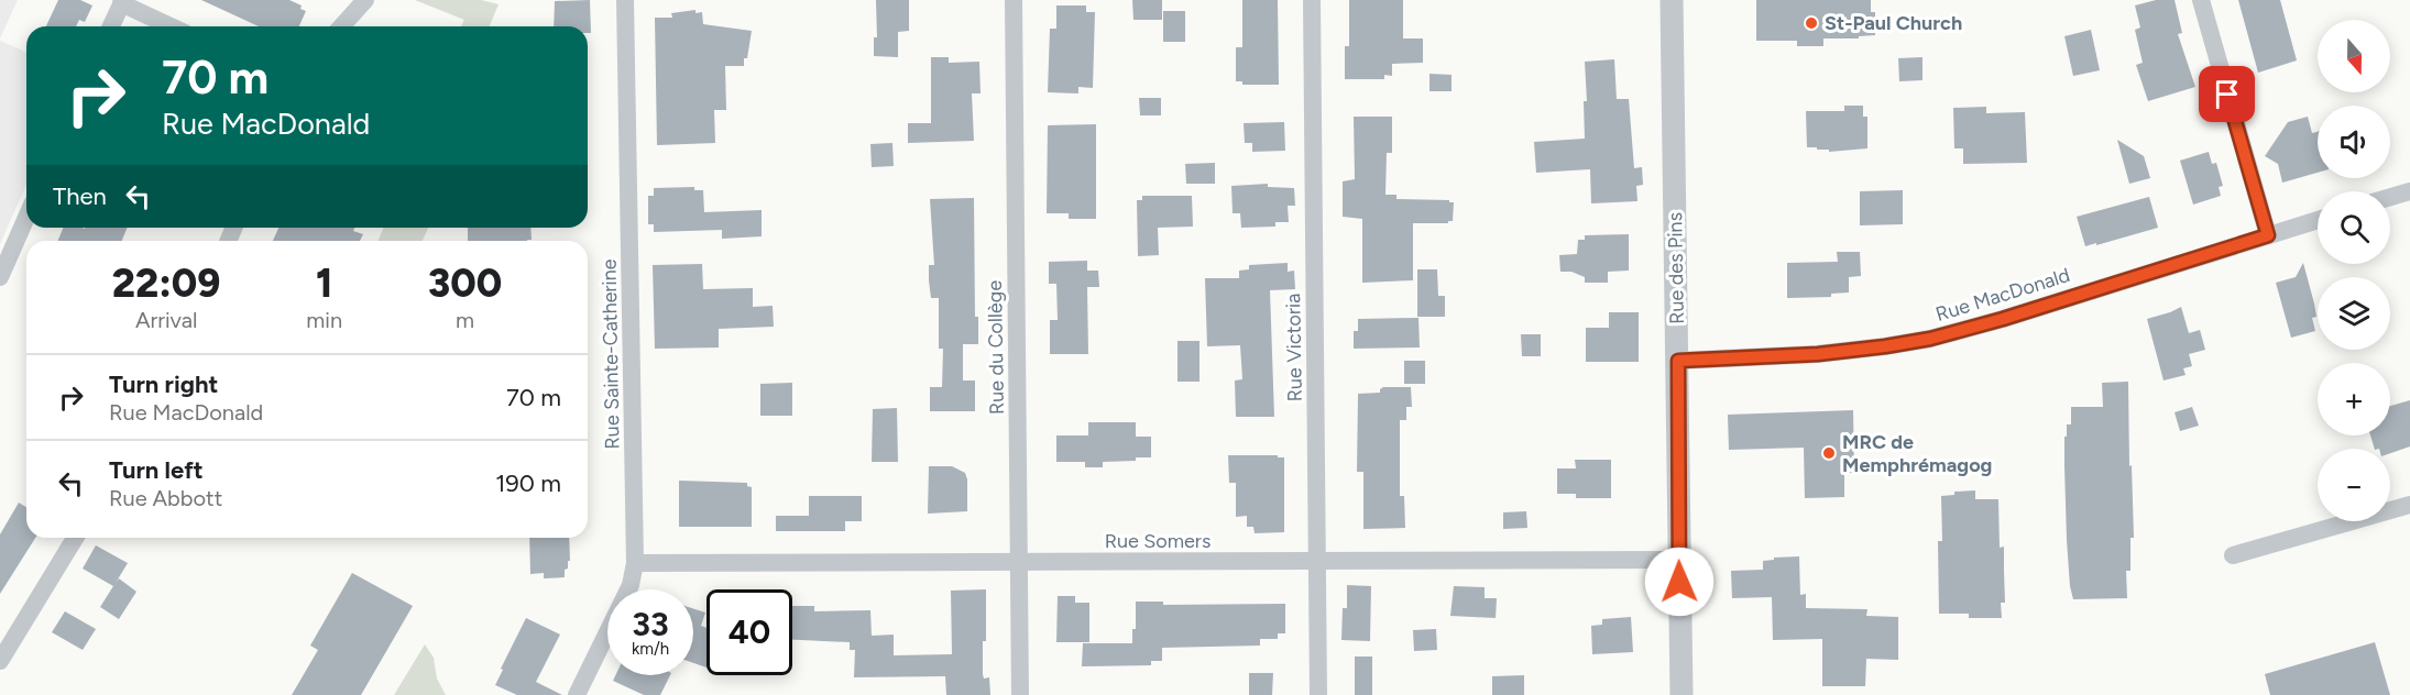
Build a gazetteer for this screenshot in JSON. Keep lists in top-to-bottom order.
{
  "streets": {
    "street": [
      "Rue des Pins",
      "Rue MacDonald",
      "Rue du Collège",
      "Rue Victoria",
      "Rue Sainte-Catherine",
      "Rue Somers"
    ]
  },
  "crossings": [
    ["Rue des Pins", "Rue MacDonald"],
    ["Rue des Pins", "Rue Somers"],
    ["Rue du Collège", "Rue Somers"],
    ["Rue Victoria", "Rue Somers"],
    ["Rue Sainte-Catherine", "Rue Somers"]
  ],
  "places": ["St-Paul Church", "MRC de Memphrémagog"],
  "north": "bottom",
  "page": {
    "map_buttons": ["+", "−"],
    "turn": ["70 m", "Rue MacDonald"],
    "then": "Then",
    "eta": [
      "22:09",
      "Arrival",
      "1",
      "min",
      "300",
      "m"
    ],
    "list": [
      {
        "name": "Turn right",
        "note": "Rue MacDonald",
        "value": "70 m"
      },
      {
        "name": "Turn left",
        "note": "Rue Abbott",
        "value": "190 m"
      }
    ],
    "speed": "33 km/h",
    "limit": "40"
  }
}
